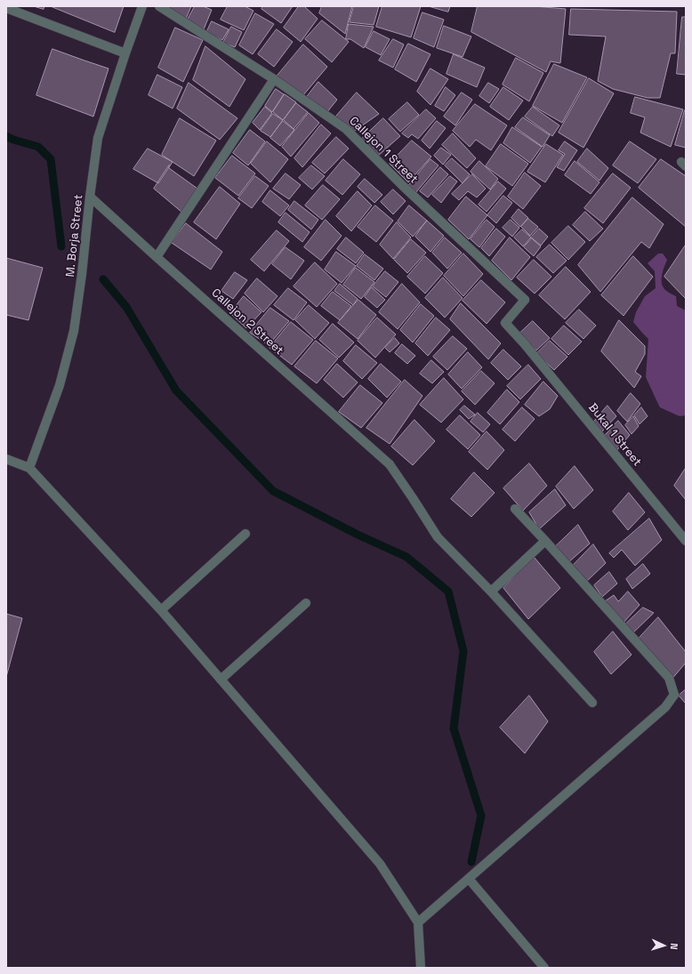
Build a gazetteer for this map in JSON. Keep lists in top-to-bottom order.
{
  "streets": {
    "street": [
      "Callejon 1 Street",
      "M. Borja Street",
      "Callejon 2 Street",
      "Bukal 1 Street"
    ]
  },
  "crossings": [
    ["Callejon 1 Street", "Bukal 1 Street"],
    ["M. Borja Street", "Callejon 2 Street"]
  ],
  "north": "right"
}
